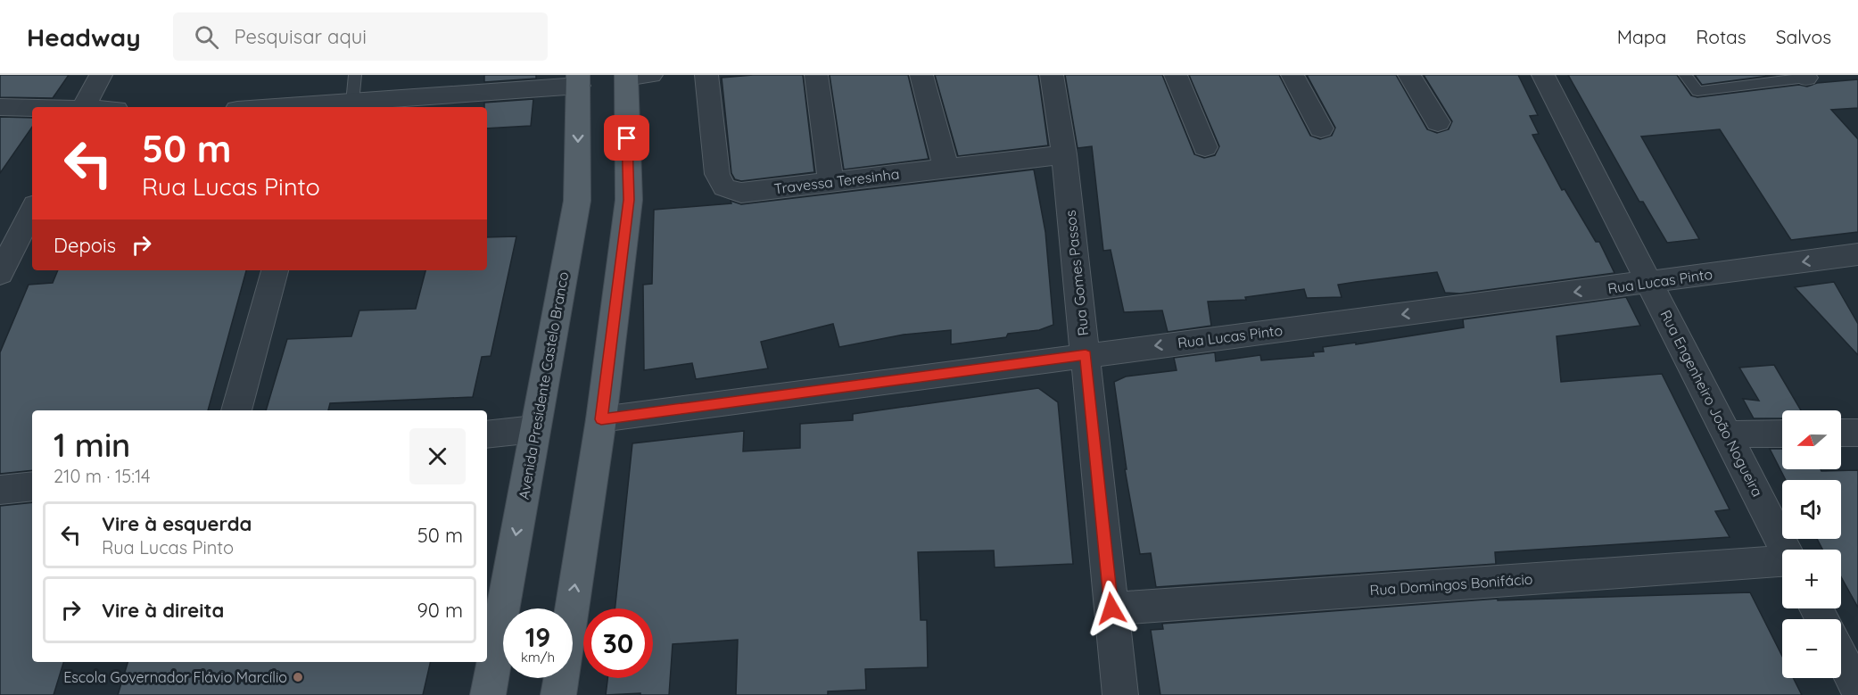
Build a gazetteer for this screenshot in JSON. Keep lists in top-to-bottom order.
{
  "streets": {
    "main road": ["Avenida Presidente Castelo Branco"],
    "street": [
      "Travessa Teresinha",
      "Rua Gomes Passos",
      "Rua Lucas Pinto",
      "Rua Engenheiro João Nogueira",
      "Rua Domingos Bonifácio"
    ]
  },
  "crossings": [
    ["Travessa Teresinha", "Rua Gomes Passos"],
    ["Rua Gomes Passos", "Rua Lucas Pinto"],
    ["Rua Gomes Passos", "Rua Domingos Bonifácio"],
    ["Rua Lucas Pinto", "Rua Engenheiro João Nogueira"]
  ],
  "one_way": ["Rua Lucas Pinto"],
  "places": ["Escola Governador Flávio Marcílio"],
  "north": "left",
  "page": {
    "header": "Headway",
    "search": "Pesquisar aqui",
    "nav": ["Mapa", "Rotas", "Salvos"],
    "turn": ["50 m", "Rua Lucas Pinto"],
    "then": "Depois",
    "map_buttons": ["+", "−"],
    "heading": ["1 min", "210 m · 15:14"],
    "list": [
      {
        "name": "Vire à esquerda",
        "note": "Rua Lucas Pinto",
        "value": "50 m"
      },
      {
        "name": "Vire à direita",
        "value": "90 m"
      }
    ],
    "speed": "19 km/h",
    "limit": "30"
  }
}
